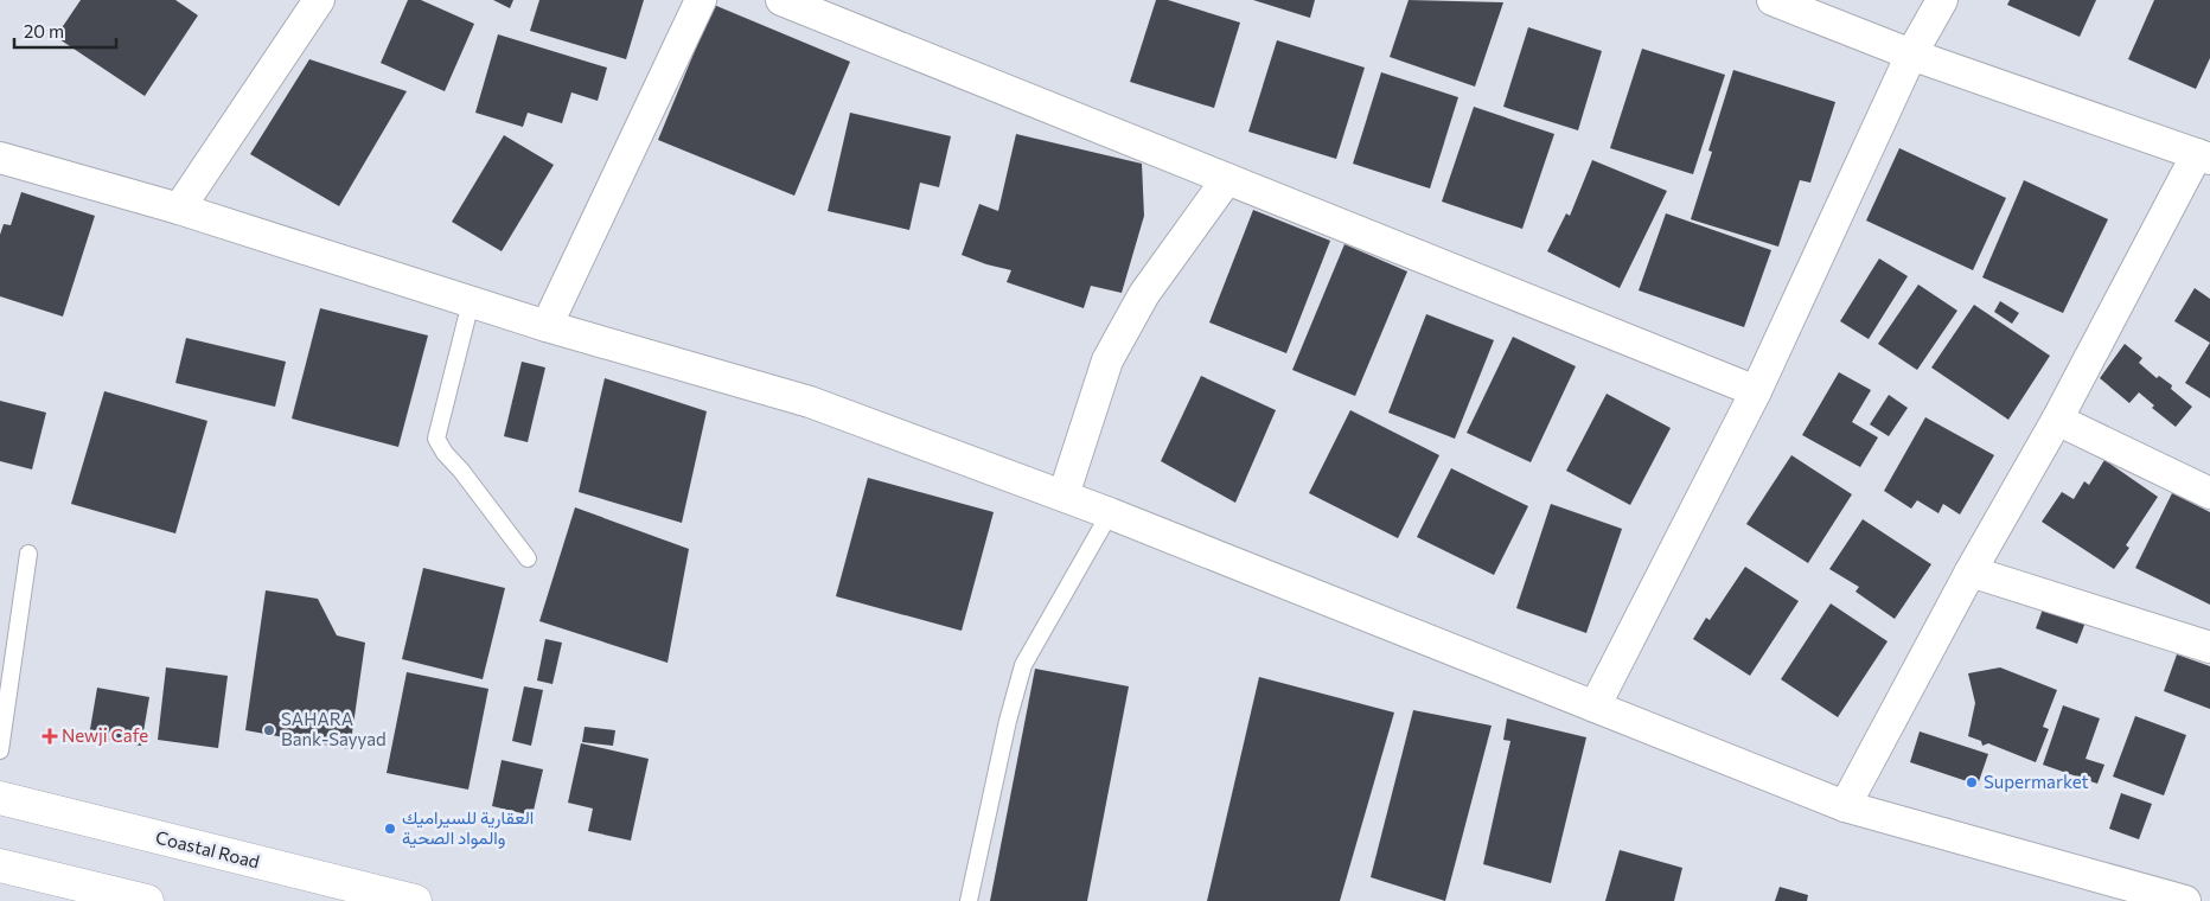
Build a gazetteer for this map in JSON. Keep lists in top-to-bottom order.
{
  "streets": {
    "highway": ["Coastal Road"]
  },
  "places": {
    "other": ["SAHARA Bank-Sayyad", "Supermarket", "العقارية للسيراميك والمواد الصحية"],
    "health": ["Newji Cafe"]
  },
  "scale_bar": "20 m"
}
